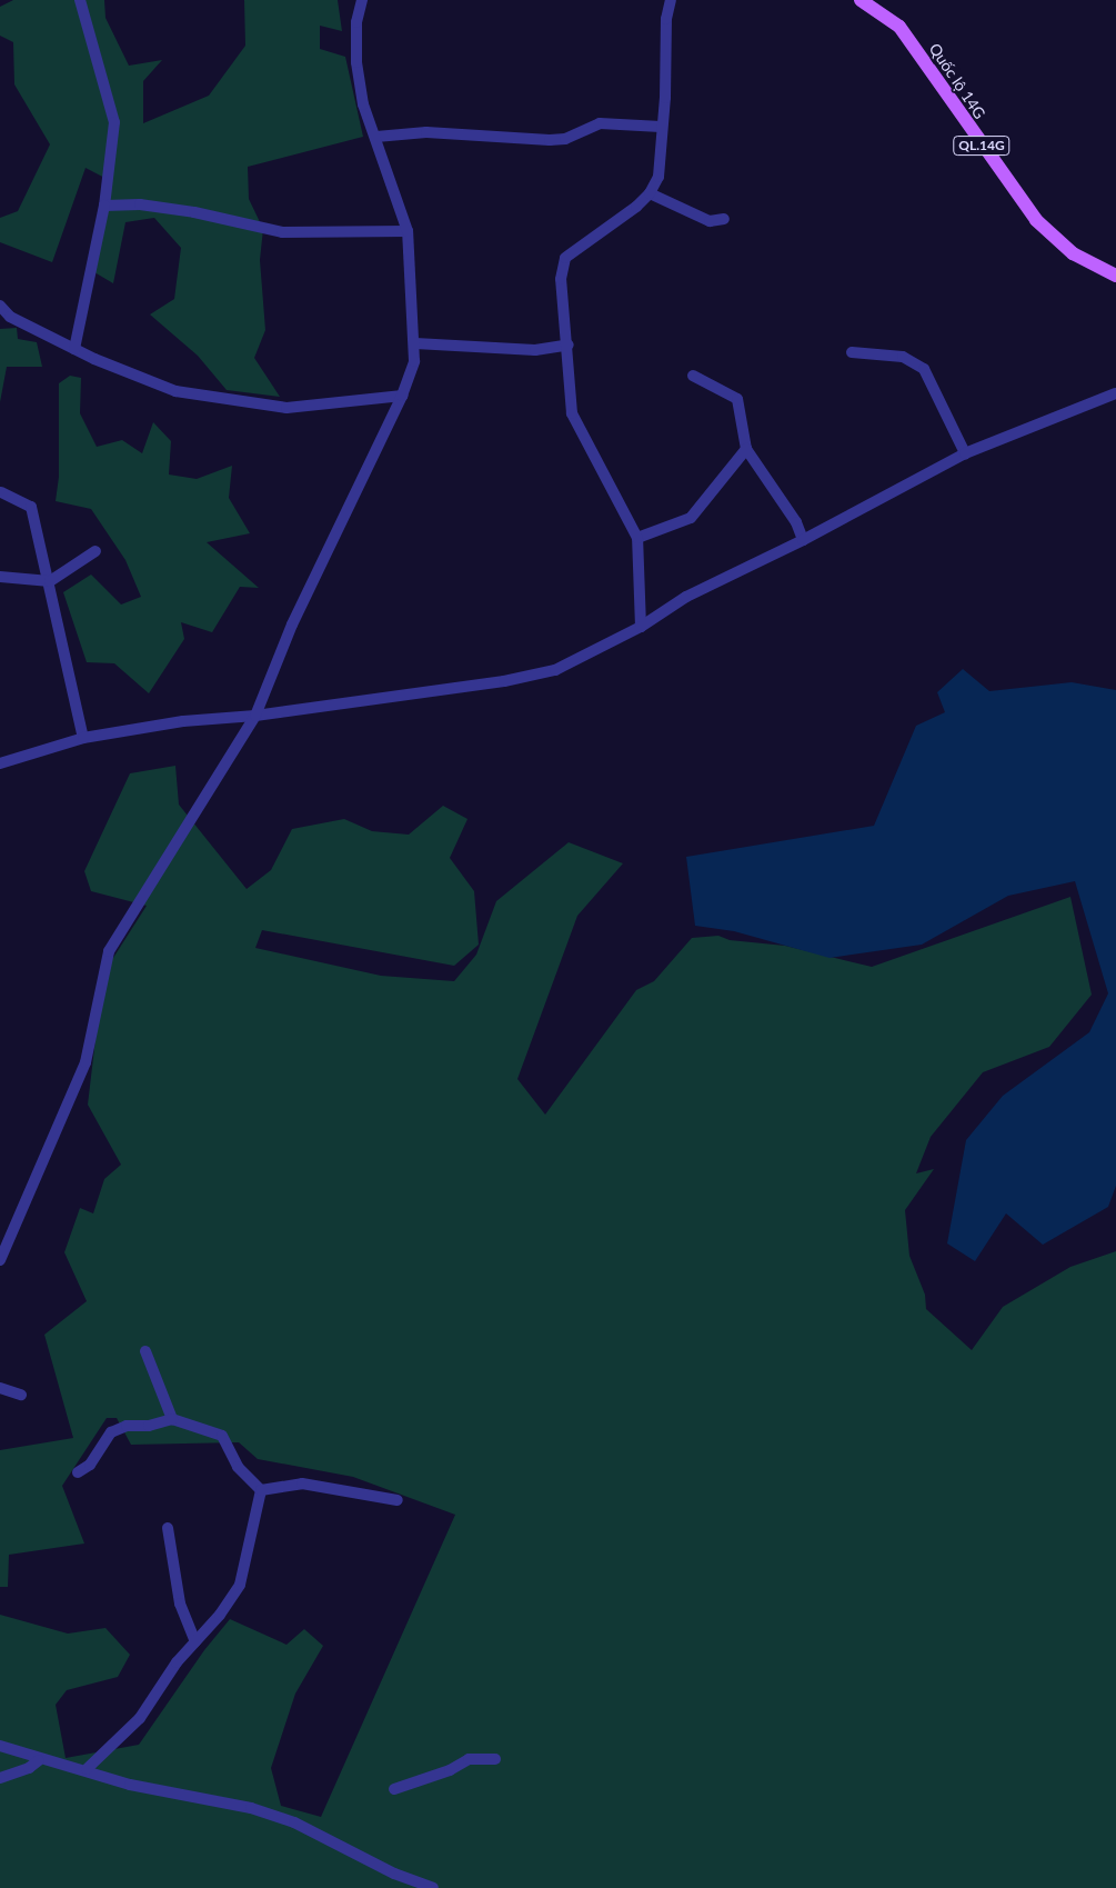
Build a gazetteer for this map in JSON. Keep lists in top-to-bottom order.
{
  "streets": {
    "main road": ["Quốc lộ 14G", "QL.14G"]
  }
}
